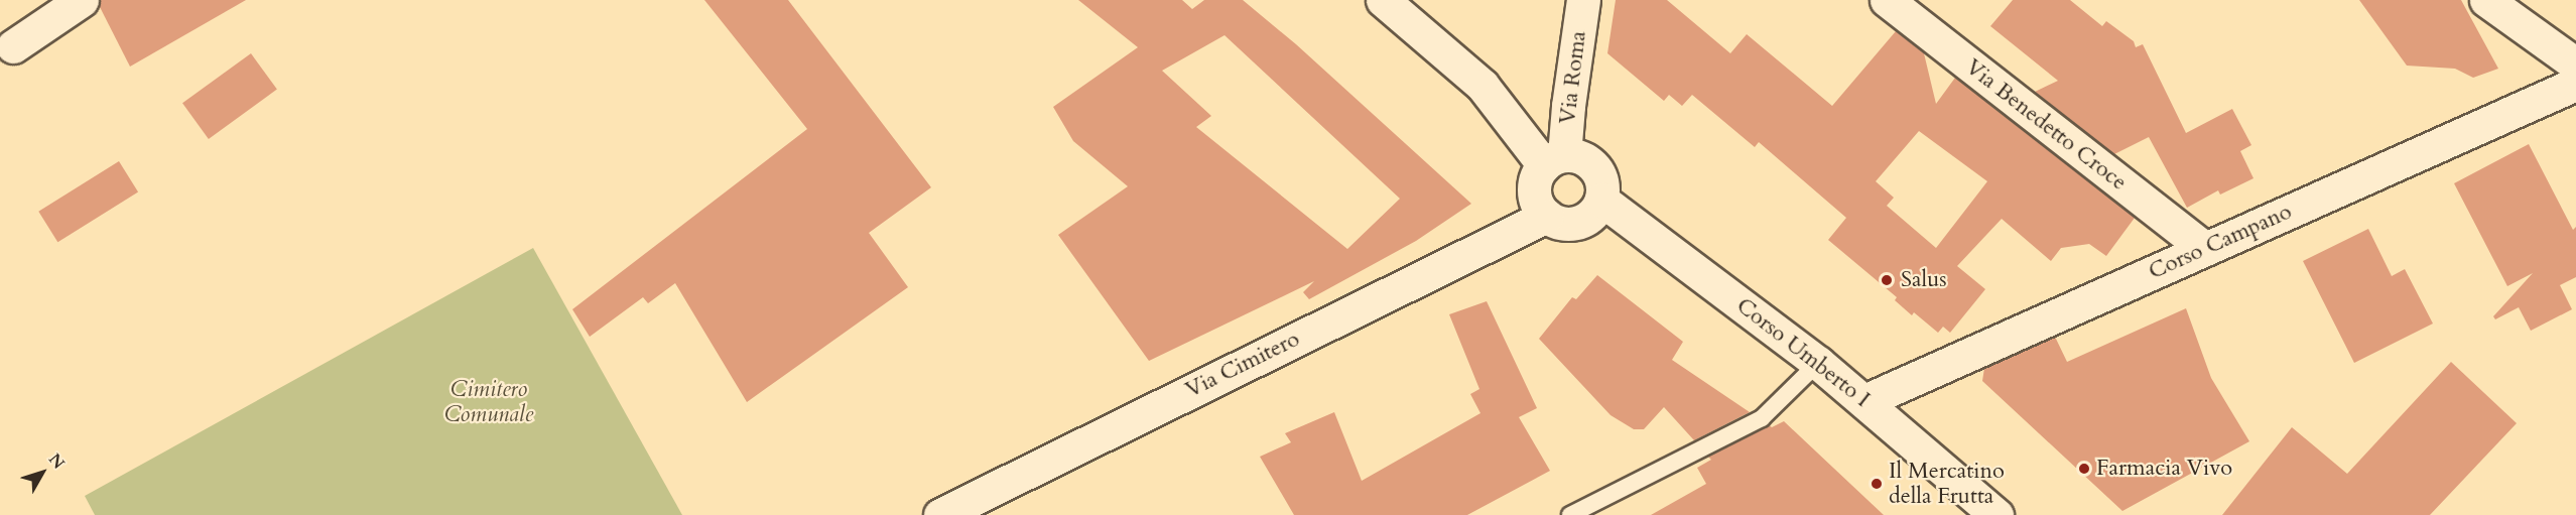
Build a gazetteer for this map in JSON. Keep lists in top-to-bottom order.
{
  "streets": {
    "street": [
      "Via Roma",
      "Via Benedetto Croce",
      "Corso Campano",
      "Corso Umberto I",
      "Via Cimitero"
    ]
  },
  "crossings": [
    ["Via Roma", "Corso Umberto I"],
    ["Via Roma", "Via Cimitero"],
    ["Via Benedetto Croce", "Corso Campano"],
    ["Corso Campano", "Corso Umberto I"],
    ["Corso Umberto I", "Via Cimitero"]
  ],
  "parks": ["Cimitero Comunale"],
  "places": ["Salus", "Farmacia Vivo", "Il Mercatino della Frutta"],
  "north": "top right"
}
